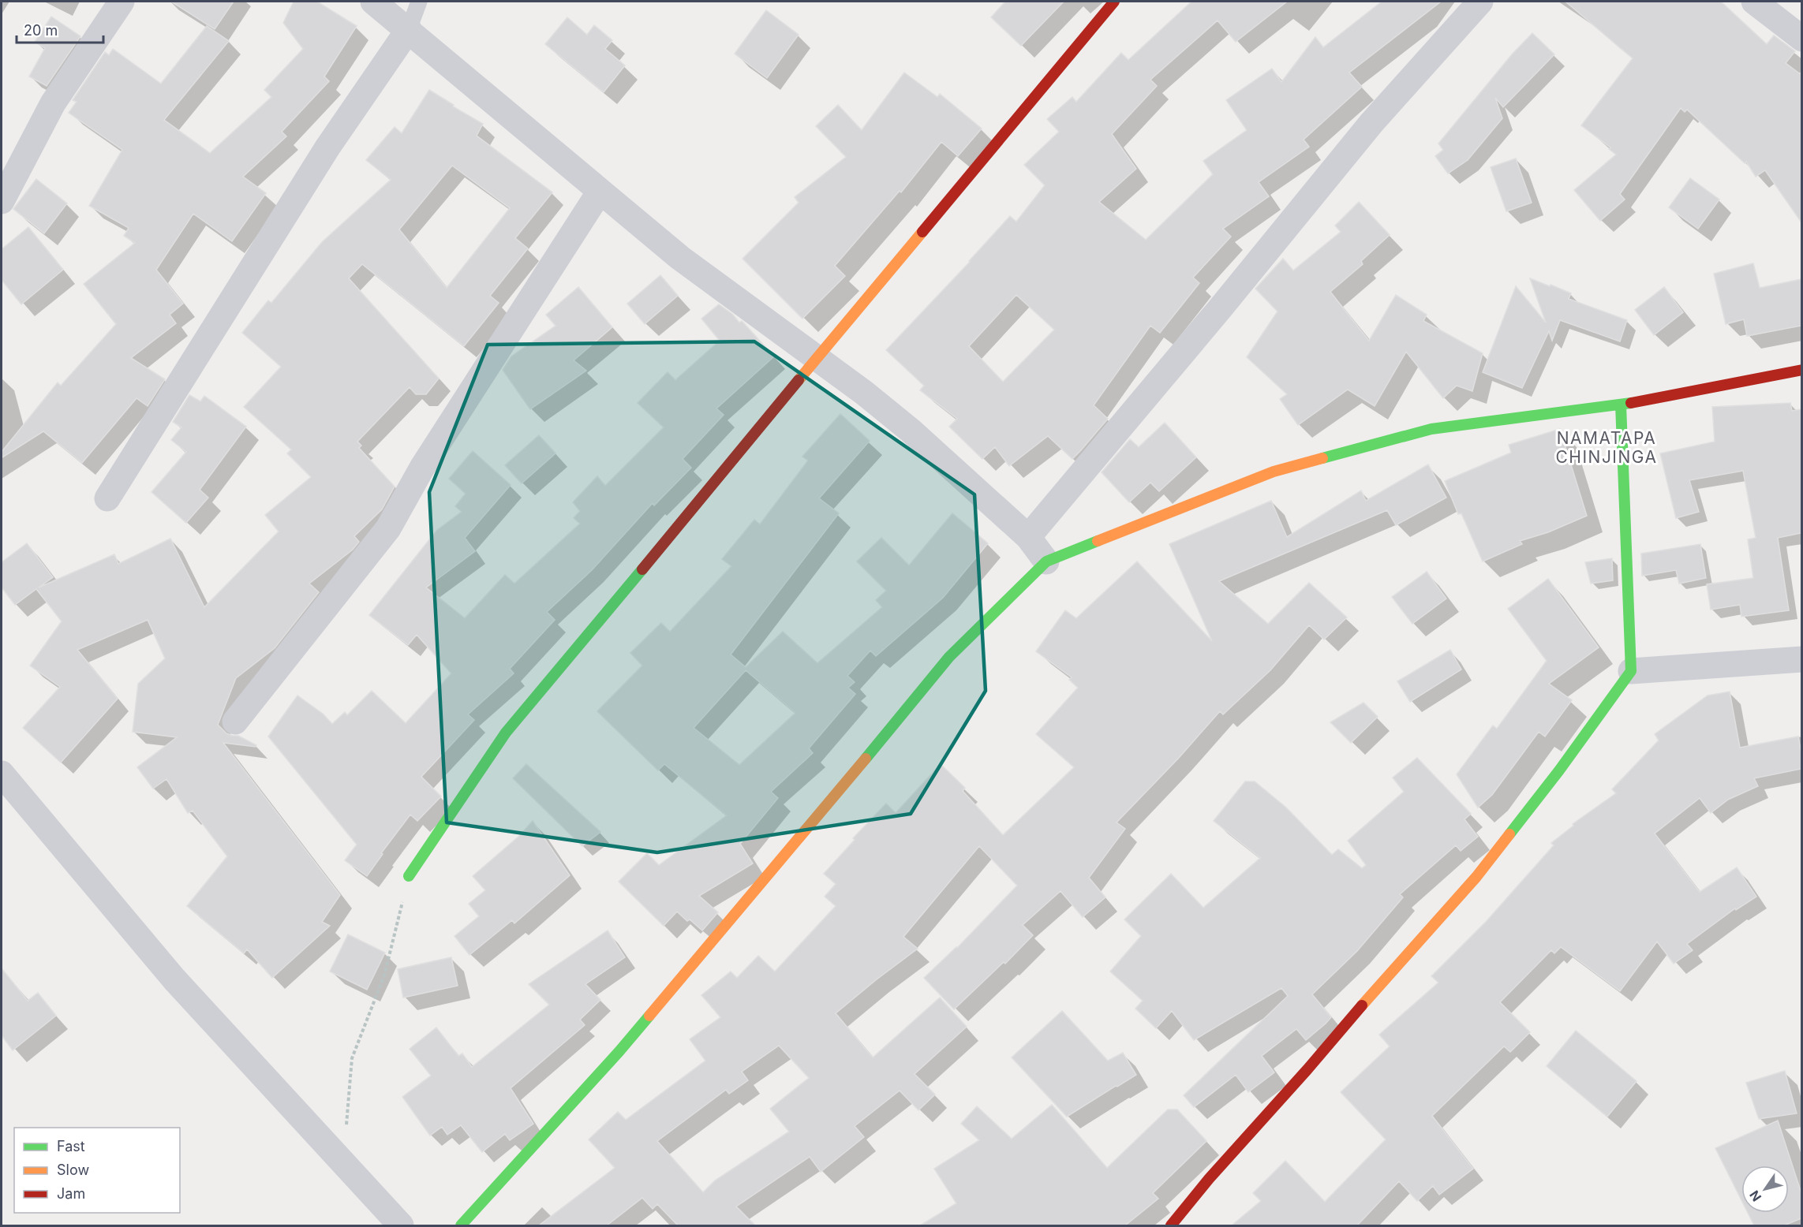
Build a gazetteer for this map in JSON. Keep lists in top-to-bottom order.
{
  "districts": ["NAMATAPA CHINJINGA"],
  "legend": ["Fast", "Slow", "Jam"],
  "scale_bar": "20 m",
  "north": "bottom left"
}
